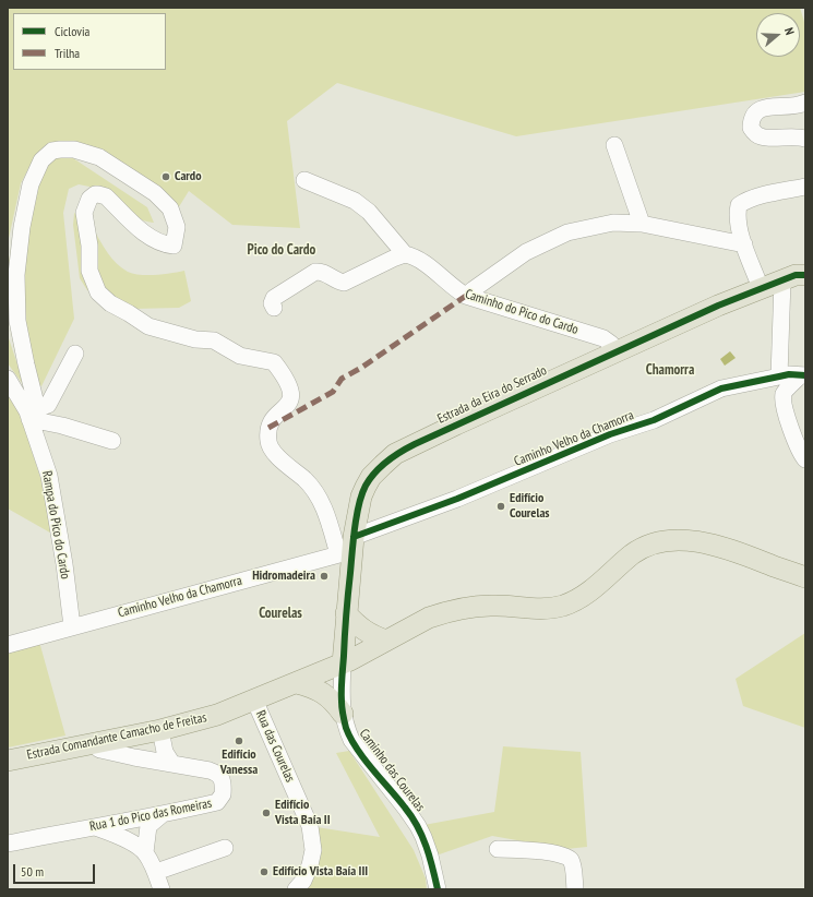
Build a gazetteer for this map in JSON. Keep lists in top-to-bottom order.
{
  "streets": {
    "main road": ["Estrada da Eira do Serrado", "Estrada Comandante Camacho de Freitas"],
    "street": [
      "Caminho do Pico do Cardo",
      "Caminho Velho da Chamorra",
      "Rampa do Pico do Cardo",
      "Rua das Courelas",
      "Caminho das Courelas",
      "Rua 1 do Pico das Romeiras"
    ]
  },
  "crossings": [
    ["Caminho do Pico do Cardo", "Estrada da Eira do Serrado"],
    ["Estrada da Eira do Serrado", "Caminho Velho da Chamorra"],
    ["Estrada da Eira do Serrado", "Estrada Comandante Camacho de Freitas"],
    ["Estrada da Eira do Serrado", "Caminho das Courelas"],
    ["Caminho Velho da Chamorra", "Rampa do Pico do Cardo"],
    ["Estrada Comandante Camacho de Freitas", "Rua das Courelas"],
    ["Estrada Comandante Camacho de Freitas", "Caminho das Courelas"],
    ["Estrada Comandante Camacho de Freitas", "Rua 1 do Pico das Romeiras"]
  ],
  "districts": ["Pico do Cardo", "Chamorra", "Courelas"],
  "places": [
    "Cardo",
    "Edifício Courelas",
    "Hidromadeira",
    "Edifício Vanessa",
    "Edifício Vista Baía II",
    "Edifício Vista Baía III"
  ],
  "legend": ["Ciclovia", "Trilha"],
  "scale_bar": "50 m",
  "north": "right"
}
